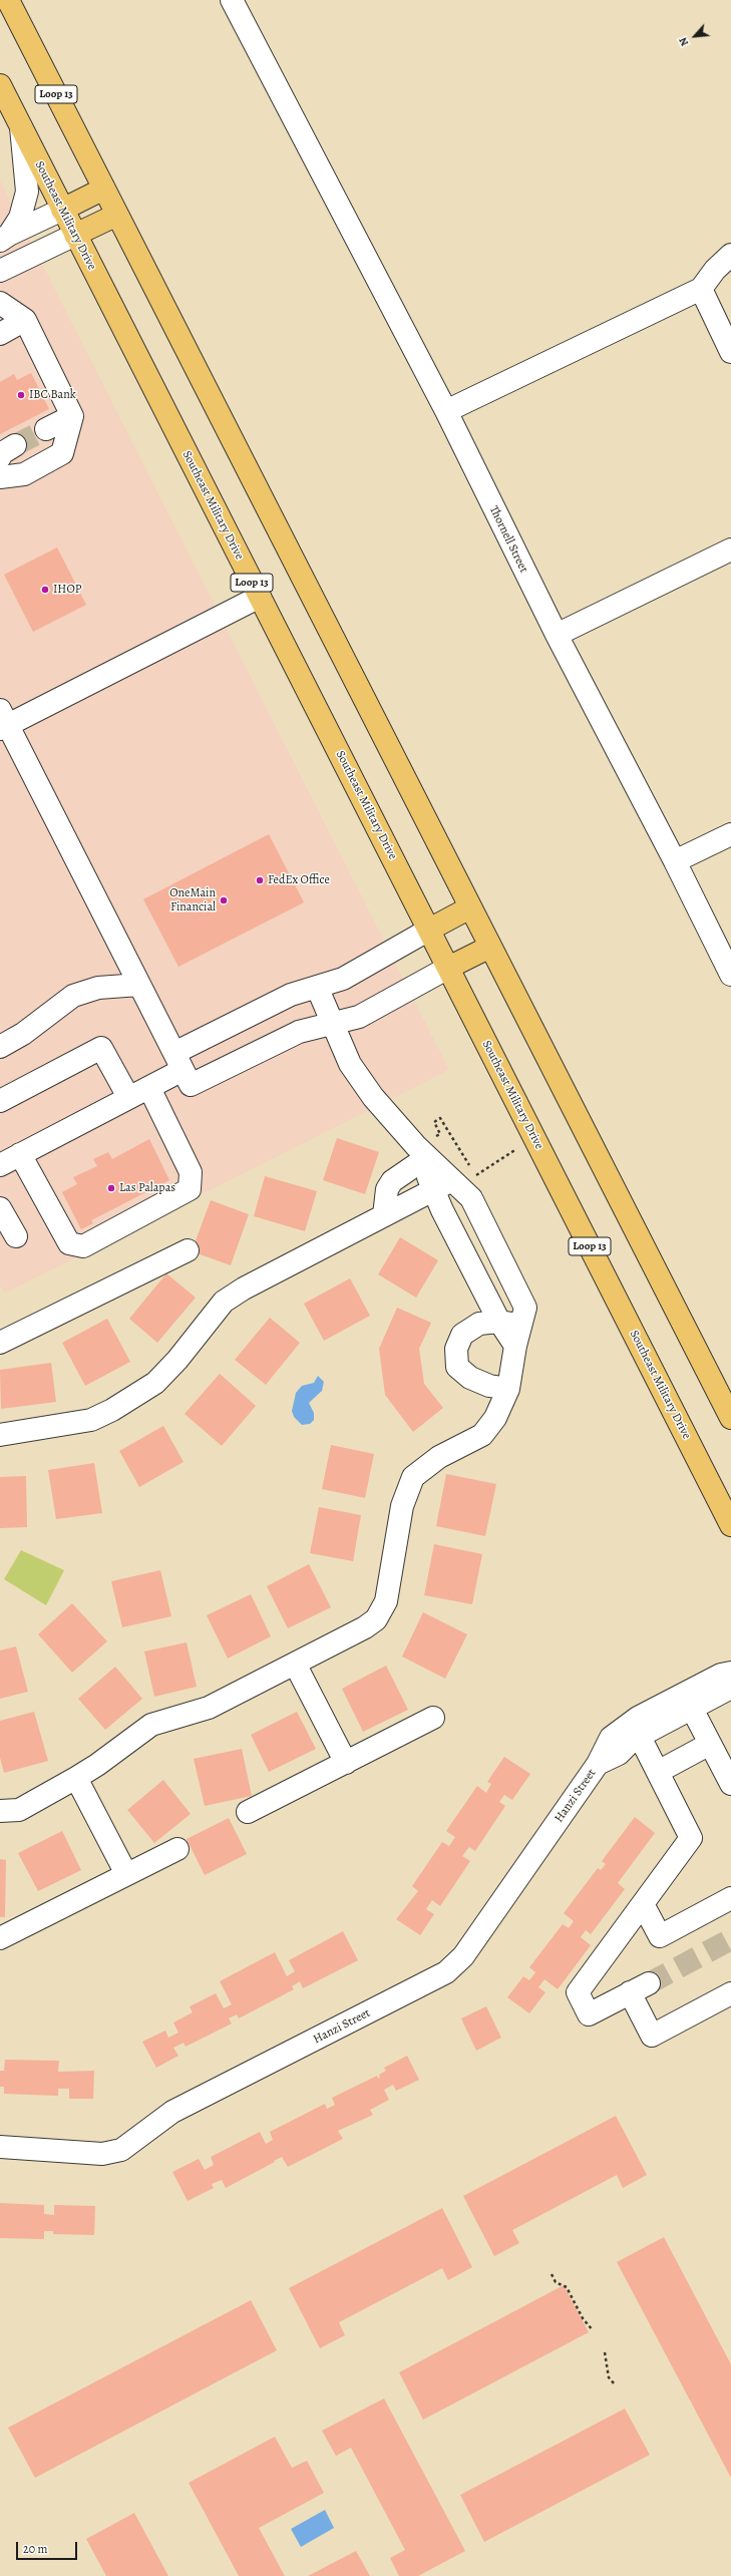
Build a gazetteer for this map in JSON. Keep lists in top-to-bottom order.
{
  "streets": {
    "main road": ["Loop 13", "Southeast Military Drive"],
    "street": ["Thornell Street", "Hanzi Street"]
  },
  "places": [
    "IBC Bank",
    "IHOP",
    "FedEx Office",
    "OneMain Financial",
    "Las Palapas"
  ],
  "scale_bar": "20 m",
  "north": "bottom left"
}
